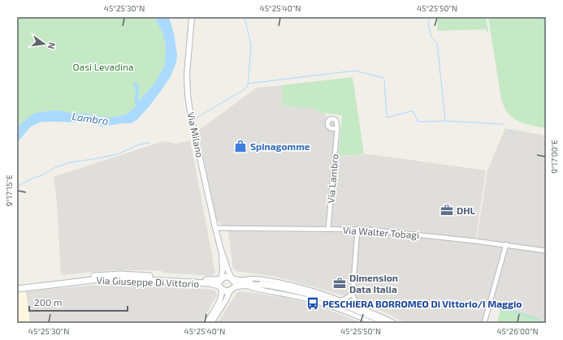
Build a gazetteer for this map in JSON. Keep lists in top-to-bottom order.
{
  "streets": {
    "main road": ["Via Giuseppe Di Vittorio"],
    "street": ["Via Milano", "Via Lambro", "Via Walter Tobagi"]
  },
  "crossings": [
    ["Via Milano", "Via Walter Tobagi"],
    ["Via Milano", "Via Giuseppe Di Vittorio"],
    ["Via Lambro", "Via Walter Tobagi"]
  ],
  "water": ["Lambro"],
  "parks": ["Oasi Levadina"],
  "places": {
    "shop": ["Spinagomme"],
    "office": ["DHL", "Dimension Data Italia"],
    "bus stop": ["PESCHIERA BORROMEO Di Vittorio/I Maggio"]
  },
  "scale_bar": "200 m",
  "north": "right",
  "coordinates": [
    "45°25'30\"N",
    "45°25'40\"N",
    "45°25'50\"N",
    "9°17'00\"E",
    "9°17'15\"E",
    "45°26'00\"N"
  ]
}
